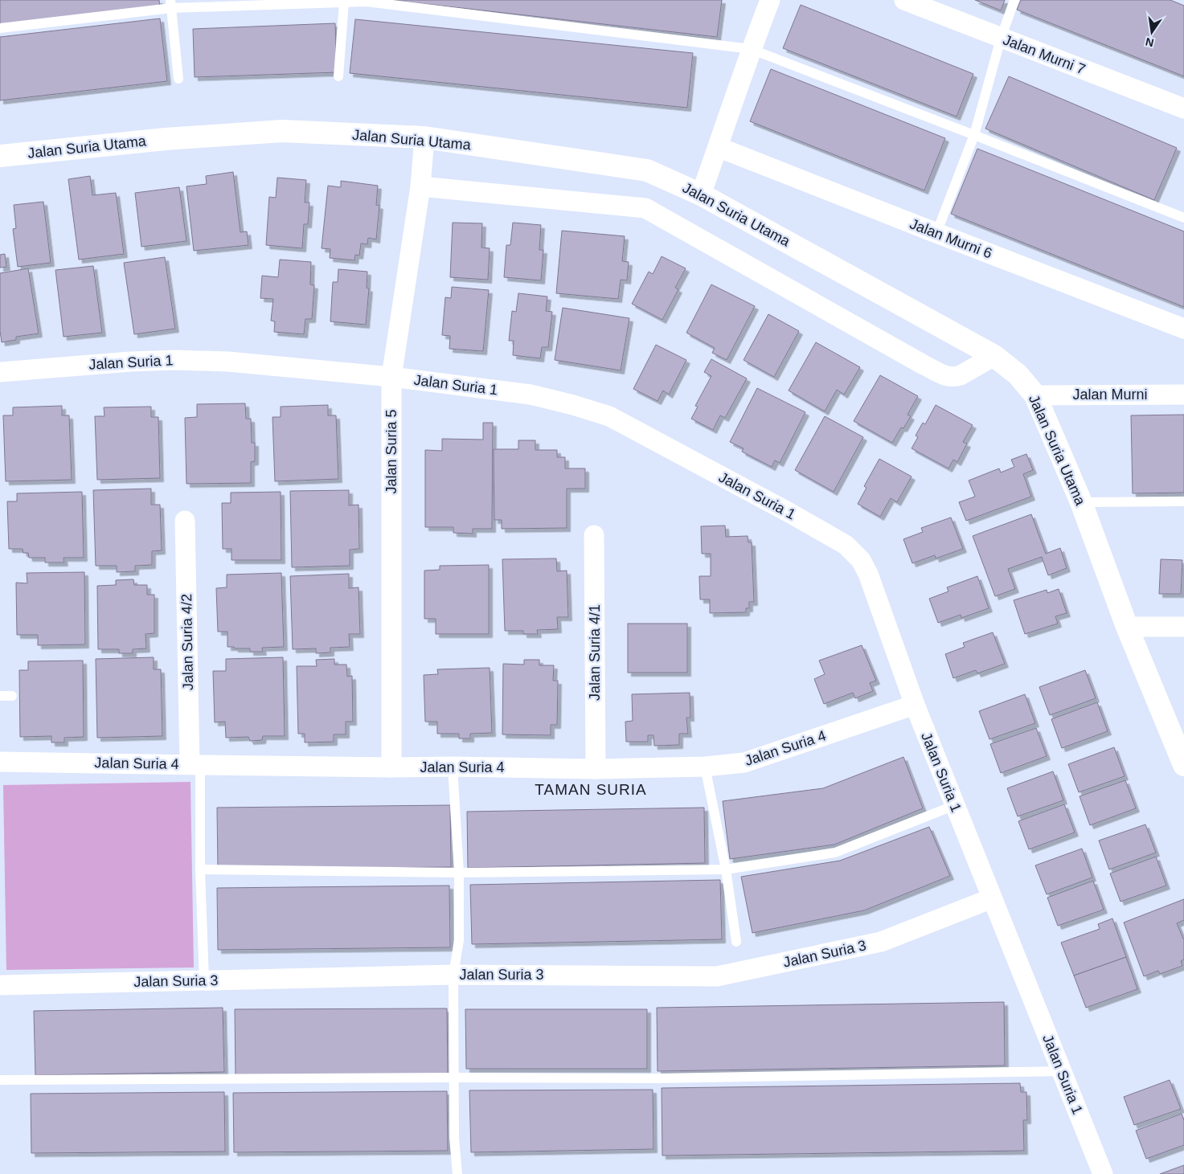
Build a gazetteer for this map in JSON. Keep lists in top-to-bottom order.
{
  "streets": {
    "main road": ["Jalan Suria Utama"],
    "street": [
      "Jalan Murni 7",
      "Jalan Murni 6",
      "Jalan Suria 1",
      "Jalan Murni",
      "Jalan Suria 5",
      "Jalan Suria 4/2",
      "Jalan Suria 4/1",
      "Jalan Suria 4",
      "Jalan Suria 3"
    ]
  },
  "crossings": [
    ["Jalan Suria Utama", "Jalan Murni"],
    ["Jalan Suria Utama", "Jalan Suria 5"],
    ["Jalan Suria 1", "Jalan Suria 5"],
    ["Jalan Suria 1", "Jalan Suria 4"],
    ["Jalan Suria 1", "Jalan Suria 3"],
    ["Jalan Suria 5", "Jalan Suria 4"],
    ["Jalan Suria 4/2", "Jalan Suria 4"],
    ["Jalan Suria 4/1", "Jalan Suria 4"]
  ],
  "districts": ["TAMAN SURIA"],
  "north": "bottom"
}
